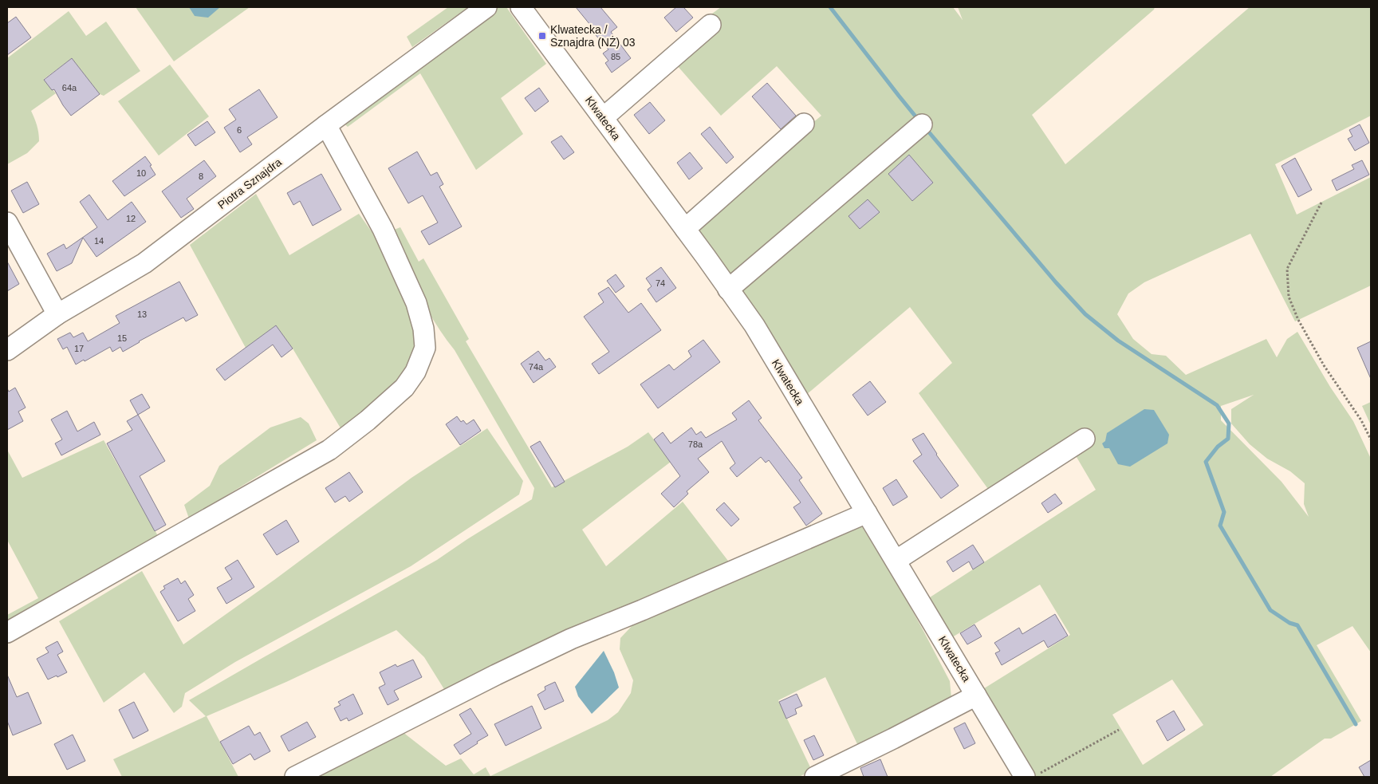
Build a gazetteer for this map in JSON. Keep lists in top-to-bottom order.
{
  "streets": {
    "street": ["Klwatecka", "Piotra Sznajdra"]
  },
  "places": {
    "transit": ["Klwatecka / Sznajdra (NŻ) 03"]
  },
  "house_numbers": [
    "85",
    "64a",
    "6",
    "10",
    "8",
    "12",
    "14",
    "74",
    "13",
    "15",
    "17",
    "74a",
    "78a"
  ]
}
